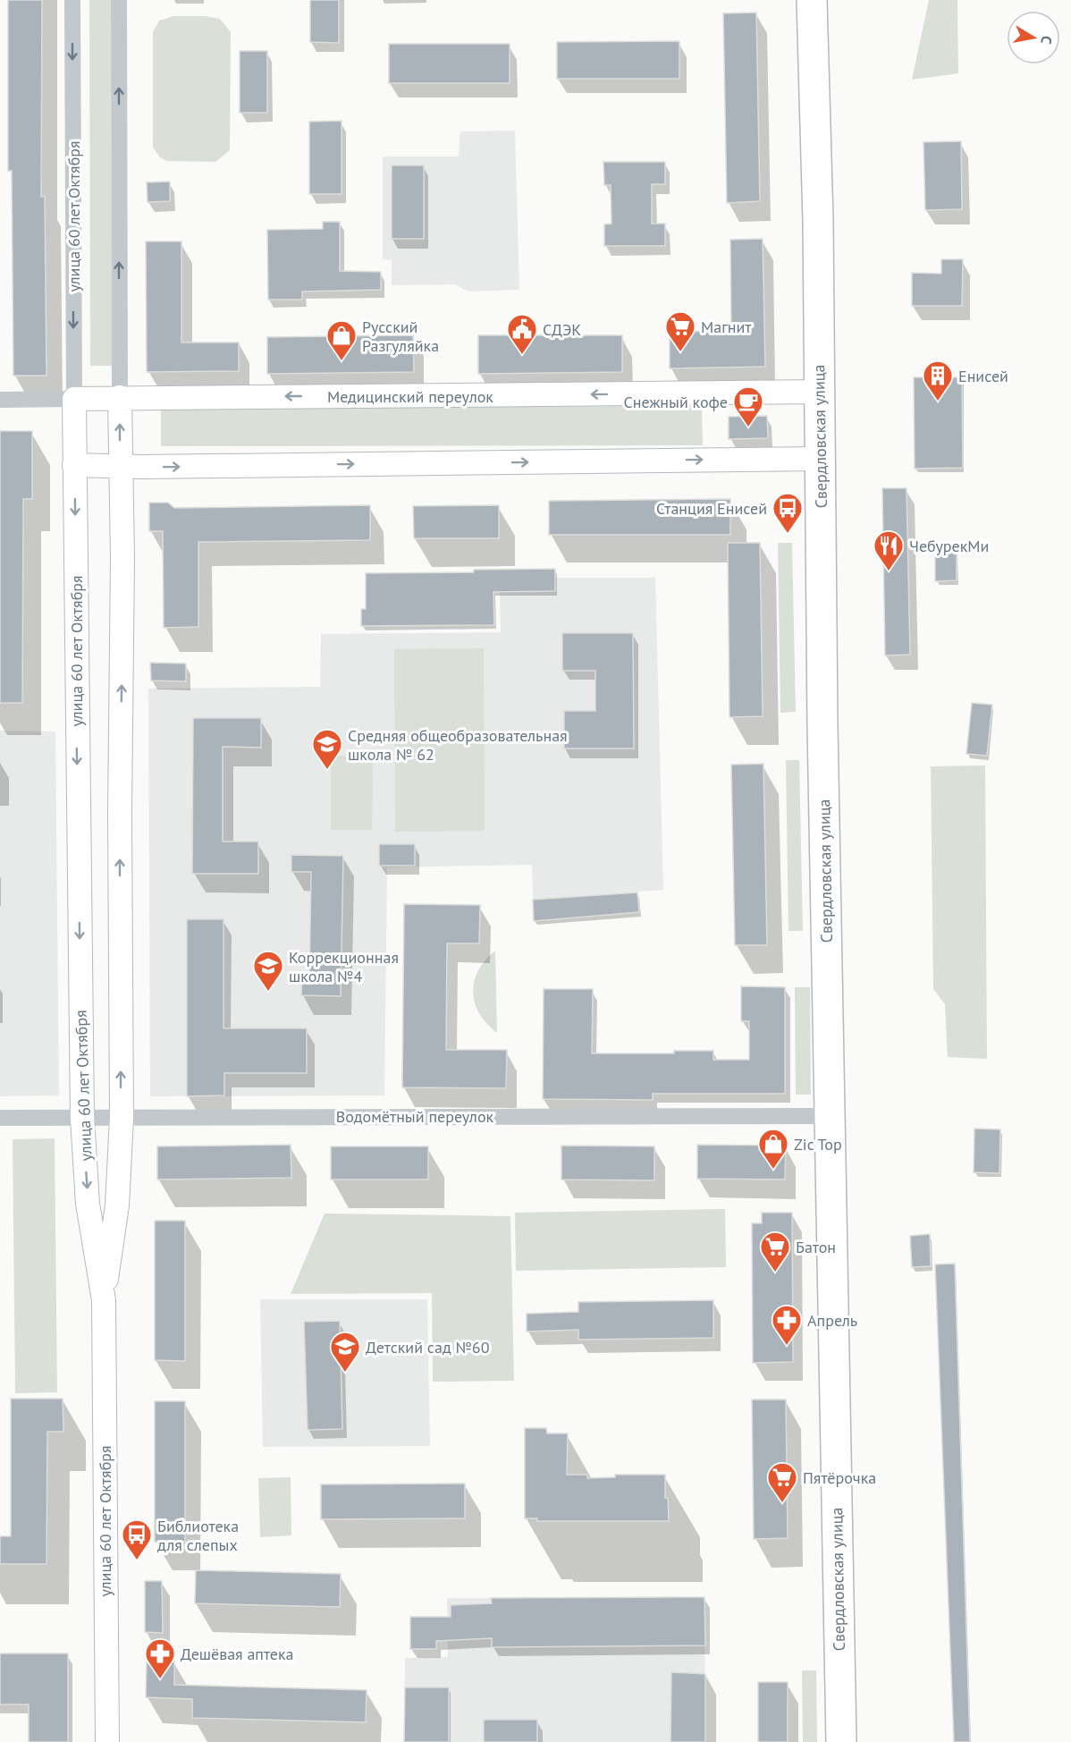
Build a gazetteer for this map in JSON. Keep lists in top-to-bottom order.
{
  "streets": {
    "highway": ["Свердловская улица"],
    "main road": ["улица 60 лет Октября", "Медицинский переулок"],
    "street": ["Водомётный переулок"]
  },
  "crossings": [
    ["улица 60 лет Октября", "Медицинский переулок"],
    ["улица 60 лет Октября", "Водомётный переулок"],
    ["Медицинский переулок", "Свердловская улица"],
    ["Свердловская улица", "Водомётный переулок"]
  ],
  "places": {
    "supermarket": ["Магнит", "Батон", "Пятёрочка"],
    "public building": ["СДЭК"],
    "shop": ["Русский Разгуляйка", "Zic Top"],
    "building": ["Енисей"],
    "cafe": ["Снежный кофе"],
    "bus stop": ["Станция Енисей", "Библиотека для слепых"],
    "restaurant": ["ЧебурекМи"],
    "school or university": ["Средняя общеобразовательная школа № 62", "Коррекционная школа №4", "Детский сад №60"],
    "pharmacy": ["Апрель", "Дешёвая аптека"]
  },
  "north": "right"
}
